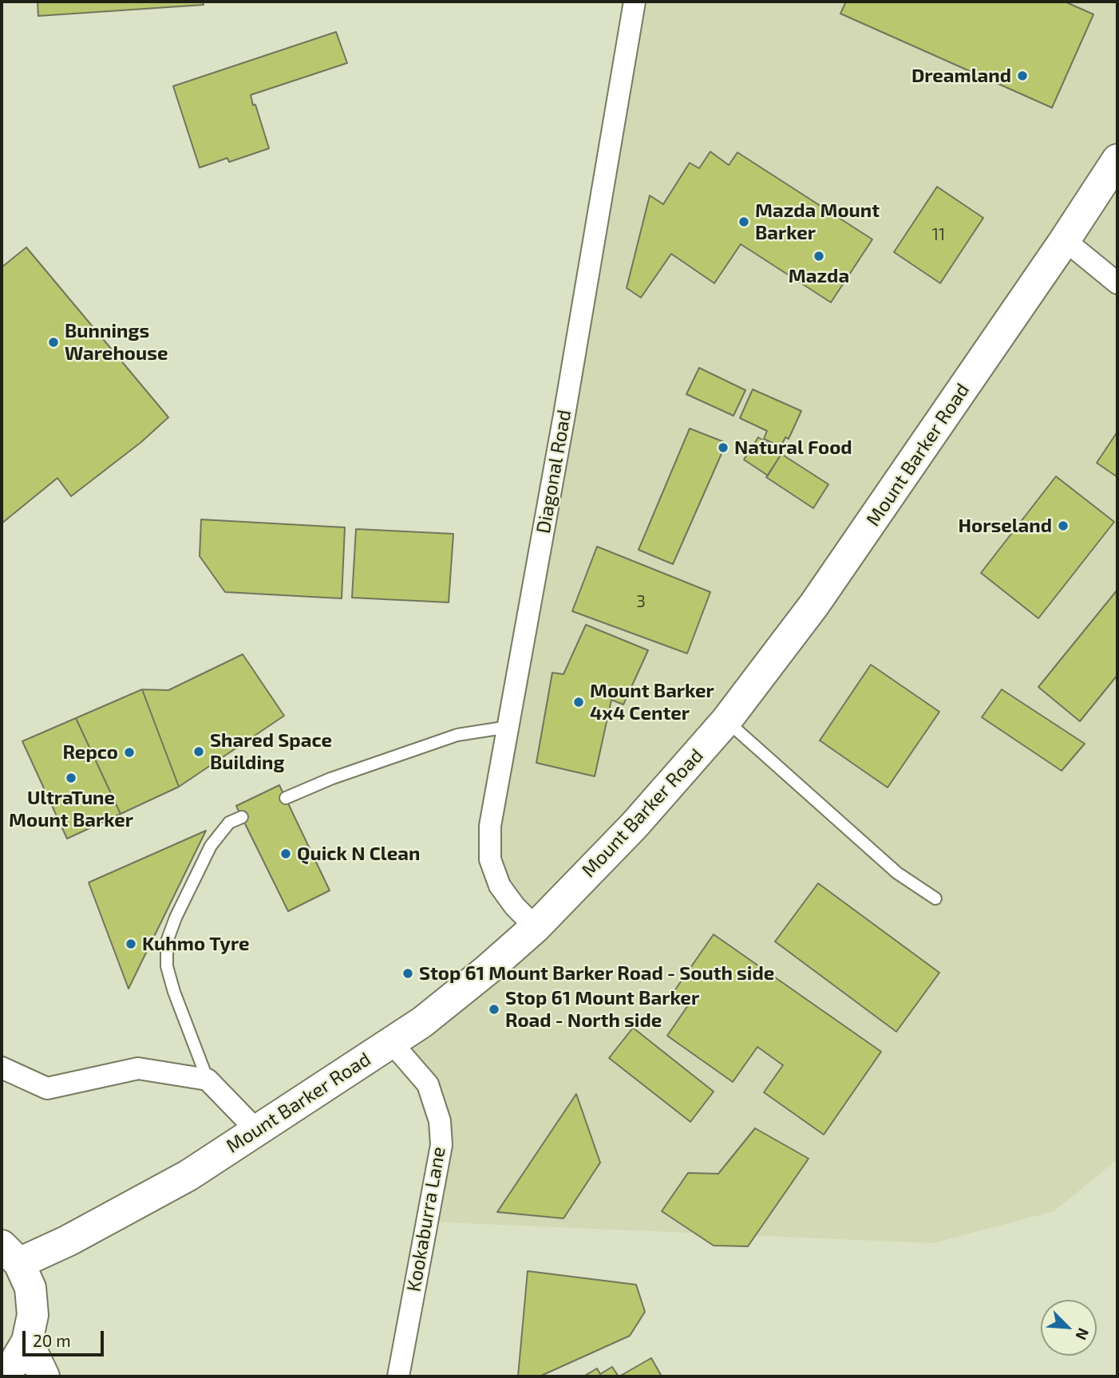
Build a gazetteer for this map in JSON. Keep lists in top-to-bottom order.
{
  "streets": {
    "main road": ["Mount Barker Road"],
    "street": ["Diagonal Road", "Kookaburra Lane"]
  },
  "crossings": [
    ["Mount Barker Road", "Diagonal Road"],
    ["Mount Barker Road", "Kookaburra Lane"]
  ],
  "places": [
    "Dreamland",
    "Mazda Mount Barker",
    "Mazda",
    "Bunnings Warehouse",
    "Natural Food",
    "Horseland",
    "Mount Barker 4x4 Center",
    "Shared Space Building",
    "Repco",
    "UltraTune Mount Barker",
    "Quick N Clean",
    "Kuhmo Tyre",
    "Stop 61 Mount Barker Road - South side",
    "Stop 61 Mount Barker Road - North side"
  ],
  "house_numbers": ["11", "3"],
  "scale_bar": "20 m",
  "north": "bottom right"
}
